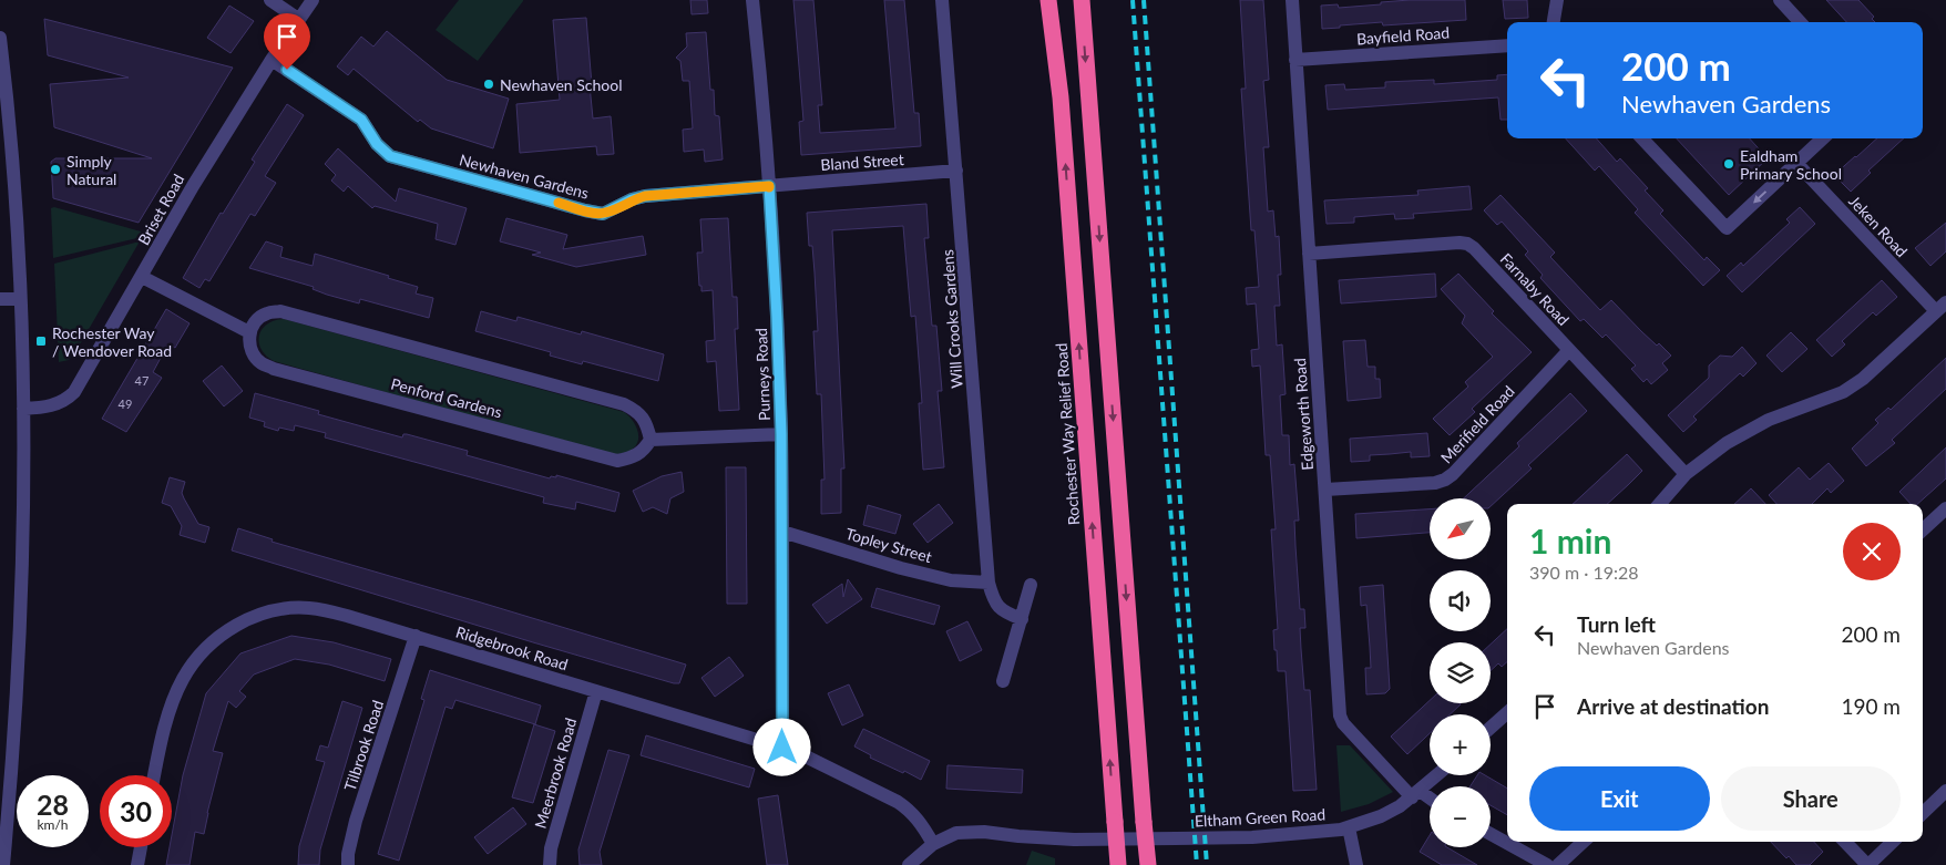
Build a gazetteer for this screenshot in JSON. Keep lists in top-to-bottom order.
{
  "streets": {
    "highway": ["Rochester Way Relief Road"],
    "street": [
      "Bayfield Road",
      "Bland Street",
      "Newhaven Gardens",
      "Briset Road",
      "Jeken Road",
      "Farnaby Road",
      "Will Crooks Gardens",
      "Purneys Road",
      "Penford Gardens",
      "Edgeworth Road",
      "Merifield Road",
      "Topley Street",
      "Ridgebrook Road",
      "Tilbrook Road",
      "Meerbrook Road",
      "Eltham Green Road"
    ]
  },
  "crossings": [
    ["Bayfield Road", "Edgeworth Road"],
    ["Bland Street", "Newhaven Gardens"],
    ["Bland Street", "Will Crooks Gardens"],
    ["Bland Street", "Purneys Road"],
    ["Newhaven Gardens", "Briset Road"],
    ["Newhaven Gardens", "Purneys Road"],
    ["Farnaby Road", "Edgeworth Road"],
    ["Farnaby Road", "Merifield Road"],
    ["Will Crooks Gardens", "Topley Street"],
    ["Purneys Road", "Topley Street"],
    ["Purneys Road", "Ridgebrook Road"],
    ["Edgeworth Road", "Merifield Road"],
    ["Edgeworth Road", "Eltham Green Road"],
    ["Ridgebrook Road", "Tilbrook Road"],
    ["Ridgebrook Road", "Meerbrook Road"],
    ["Ridgebrook Road", "Eltham Green Road"]
  ],
  "places": {
    "other": ["Newhaven School", "Ealdham Primary School", "Simply Natural"],
    "transit": ["Rochester Way / Wendover Road"]
  },
  "house_numbers": ["47", "49"],
  "north": "bottom left",
  "page": {
    "turn": ["200 m", "Newhaven Gardens"],
    "map_buttons": ["+", "−"],
    "heading": ["1 min", "390 m · 19:28"],
    "list": [
      {
        "name": "Turn left",
        "note": "Newhaven Gardens",
        "value": "200 m"
      },
      {
        "name": "Arrive at destination",
        "value": "190 m"
      }
    ],
    "buttons": ["Exit", "Share"],
    "speed": "28 km/h",
    "limit": "30"
  }
}
